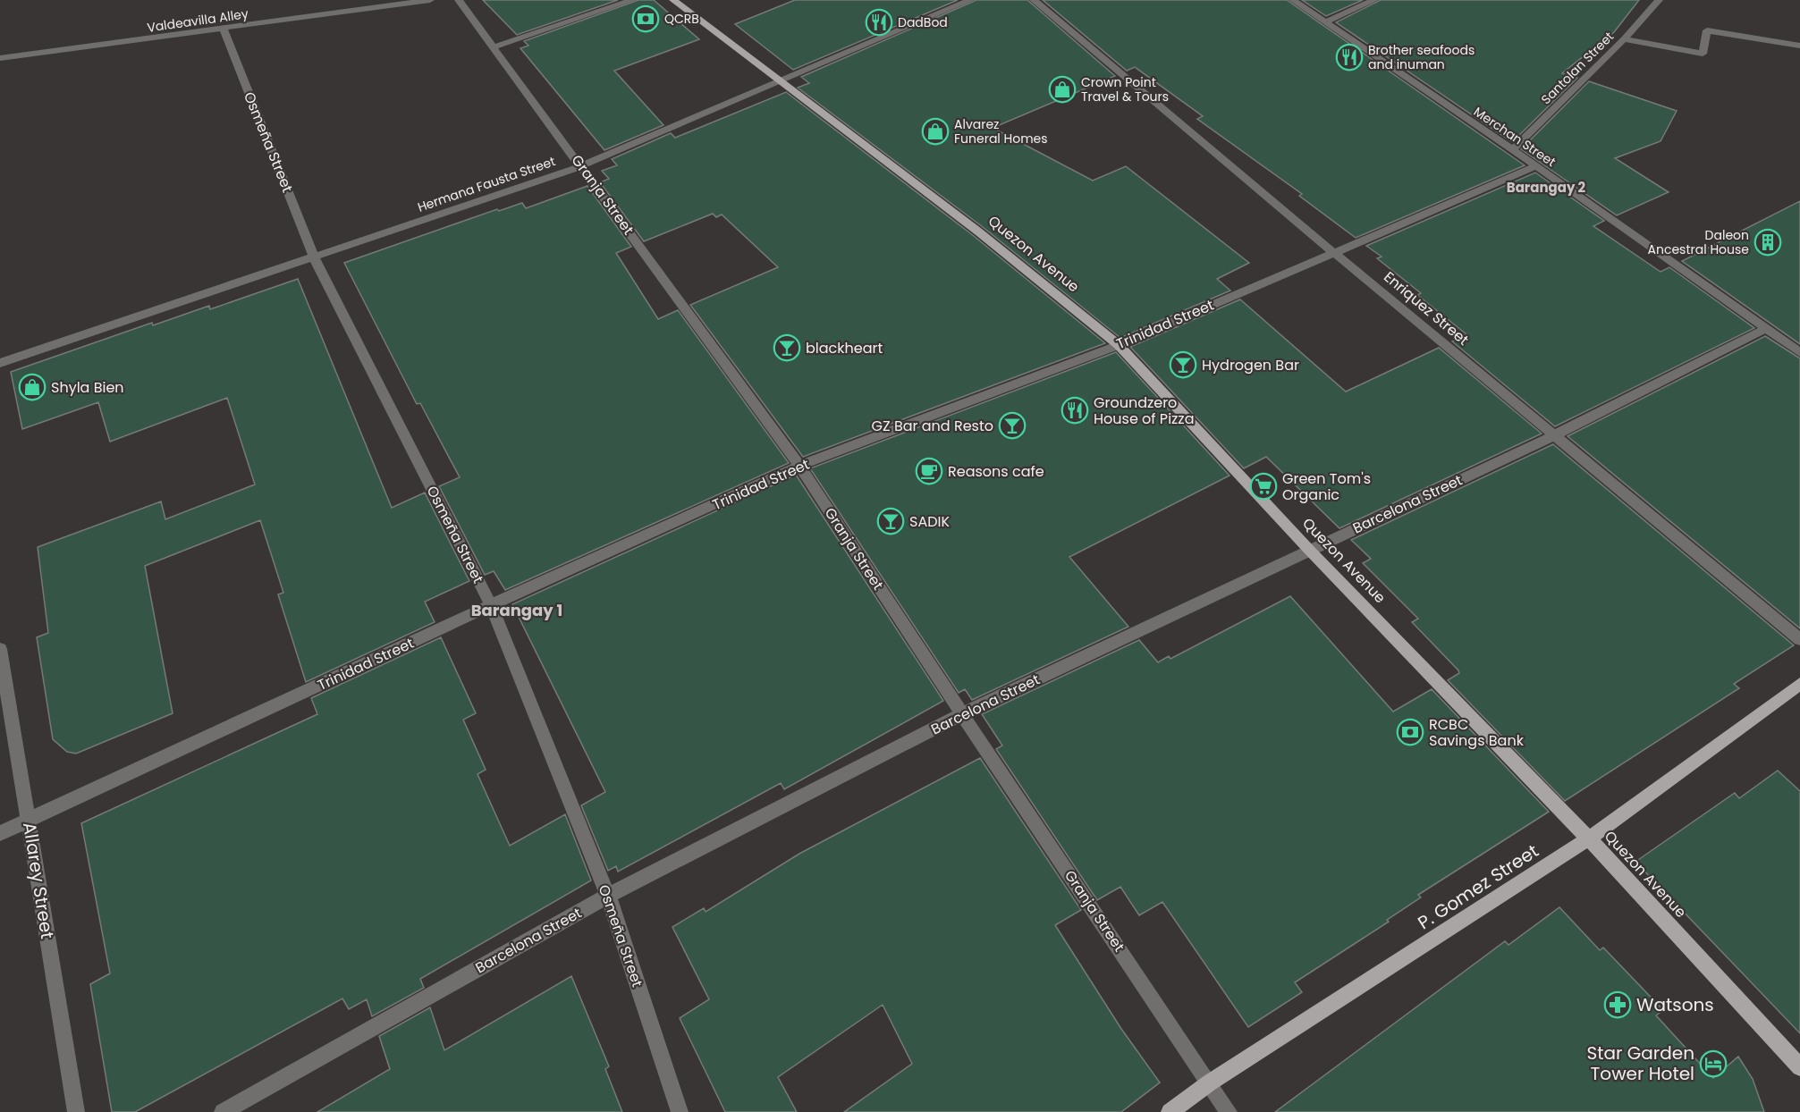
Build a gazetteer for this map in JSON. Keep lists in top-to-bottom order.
{
  "streets": {
    "main road": ["Quezon Avenue", "P. Gomez Street"],
    "street": [
      "Valdeavilla Alley",
      "Santolan Street",
      "Merchan Street",
      "Osmeña Street",
      "Hermana Fausta Street",
      "Granja Street",
      "Enriquez Street",
      "Trinidad Street",
      "Barcelona Street",
      "Allarey Street"
    ]
  },
  "crossings": [
    ["Valdeavilla Alley", "Osmeña Street"],
    ["Santolan Street", "Merchan Street"],
    ["Merchan Street", "Trinidad Street"],
    ["Merchan Street", "Barcelona Street"],
    ["Osmeña Street", "Hermana Fausta Street"],
    ["Osmeña Street", "Trinidad Street"],
    ["Osmeña Street", "Barcelona Street"],
    ["Hermana Fausta Street", "Granja Street"],
    ["Hermana Fausta Street", "Quezon Avenue"],
    ["Granja Street", "Trinidad Street"],
    ["Granja Street", "Barcelona Street"],
    ["Granja Street", "P. Gomez Street"],
    ["Quezon Avenue", "Trinidad Street"],
    ["Quezon Avenue", "Barcelona Street"],
    ["Quezon Avenue", "P. Gomez Street"],
    ["Enriquez Street", "Trinidad Street"],
    ["Enriquez Street", "Barcelona Street"],
    ["Trinidad Street", "Allarey Street"]
  ],
  "districts": ["Barangay 2", "Barangay 1"],
  "places": {
    "bank": ["QCRB", "RCBC Savings Bank"],
    "restaurant": ["DadBod", "Brother seafoods and inuman", "Groundzero House of Pizza"],
    "shop": ["Crown Point Travel & Tours", "Alvarez Funeral Homes", "Shyla Bien"],
    "building": ["Daleon Ancestral House"],
    "bar": [
      "blackheart",
      "Hydrogen Bar",
      "GZ Bar and Resto",
      "SADIK"
    ],
    "cafe": ["Reasons cafe"],
    "supermarket": ["Green Tom's Organic"],
    "pharmacy": ["Watsons"],
    "hotel": ["Star Garden Tower Hotel"]
  }
}
